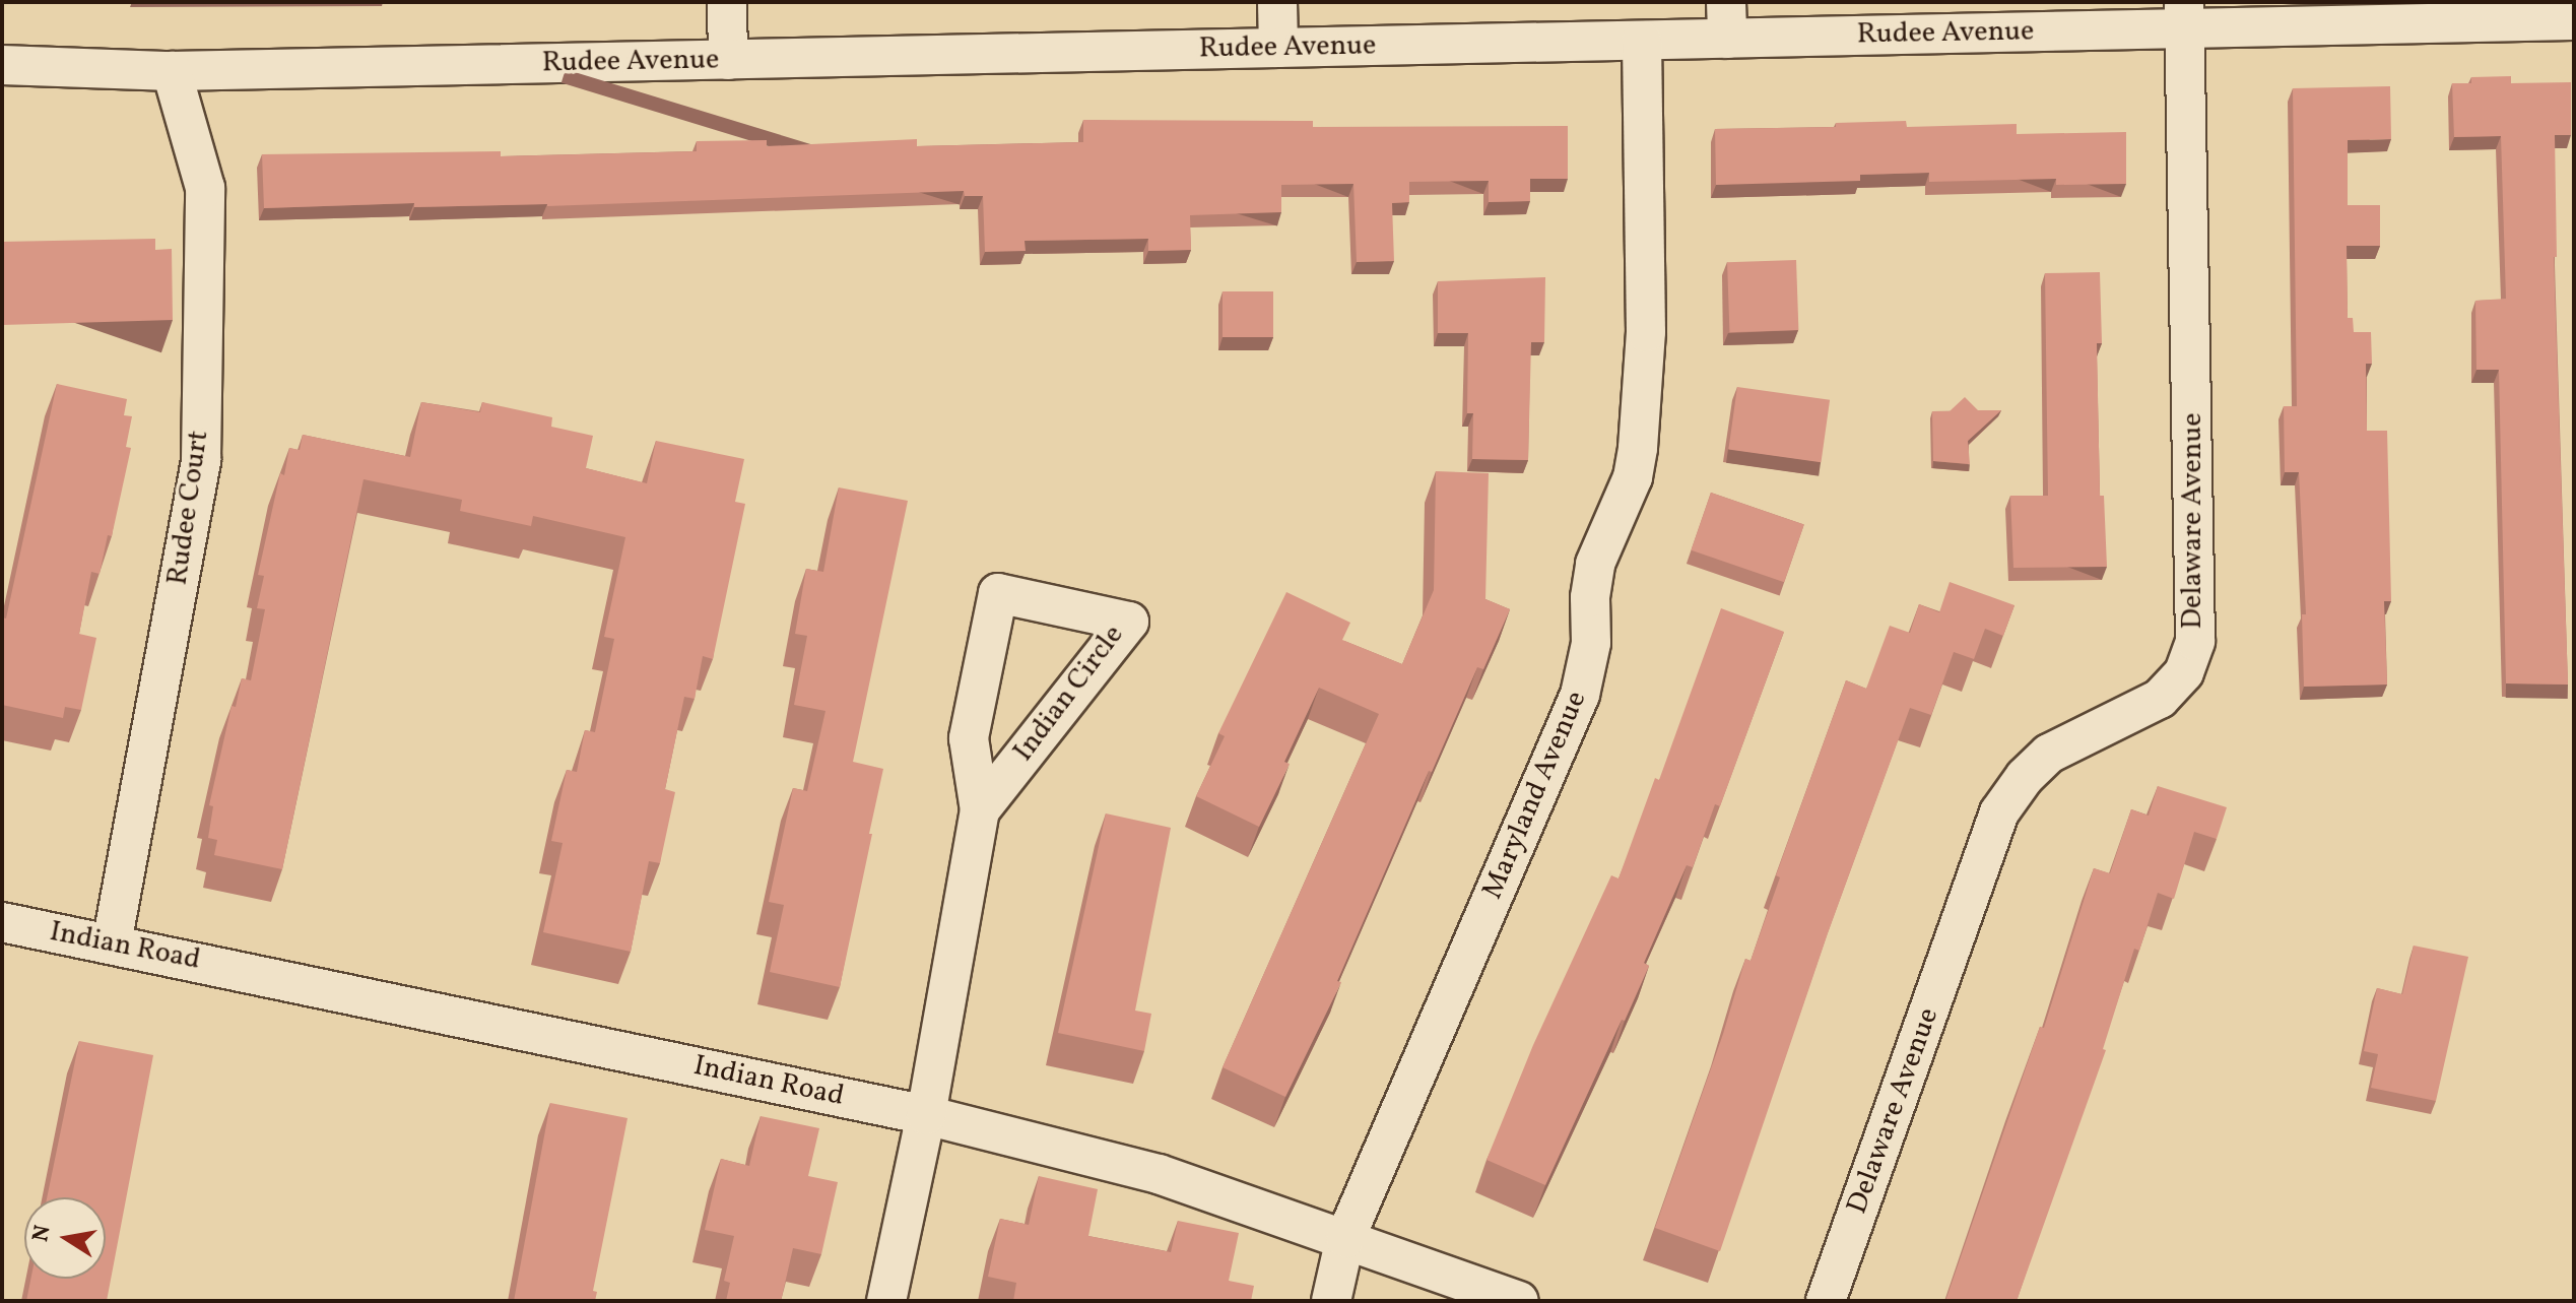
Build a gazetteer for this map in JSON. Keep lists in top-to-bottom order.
{
  "streets": {
    "street": [
      "Rudee Avenue",
      "Rudee Court",
      "Delaware Avenue",
      "Indian Circle",
      "Maryland Avenue",
      "Indian Road"
    ]
  },
  "crossings": [
    ["Rudee Avenue", "Rudee Court"],
    ["Rudee Avenue", "Delaware Avenue"],
    ["Rudee Avenue", "Maryland Avenue"],
    ["Rudee Court", "Indian Road"],
    ["Indian Circle", "Indian Road"],
    ["Maryland Avenue", "Indian Road"]
  ],
  "north": "left"
}
